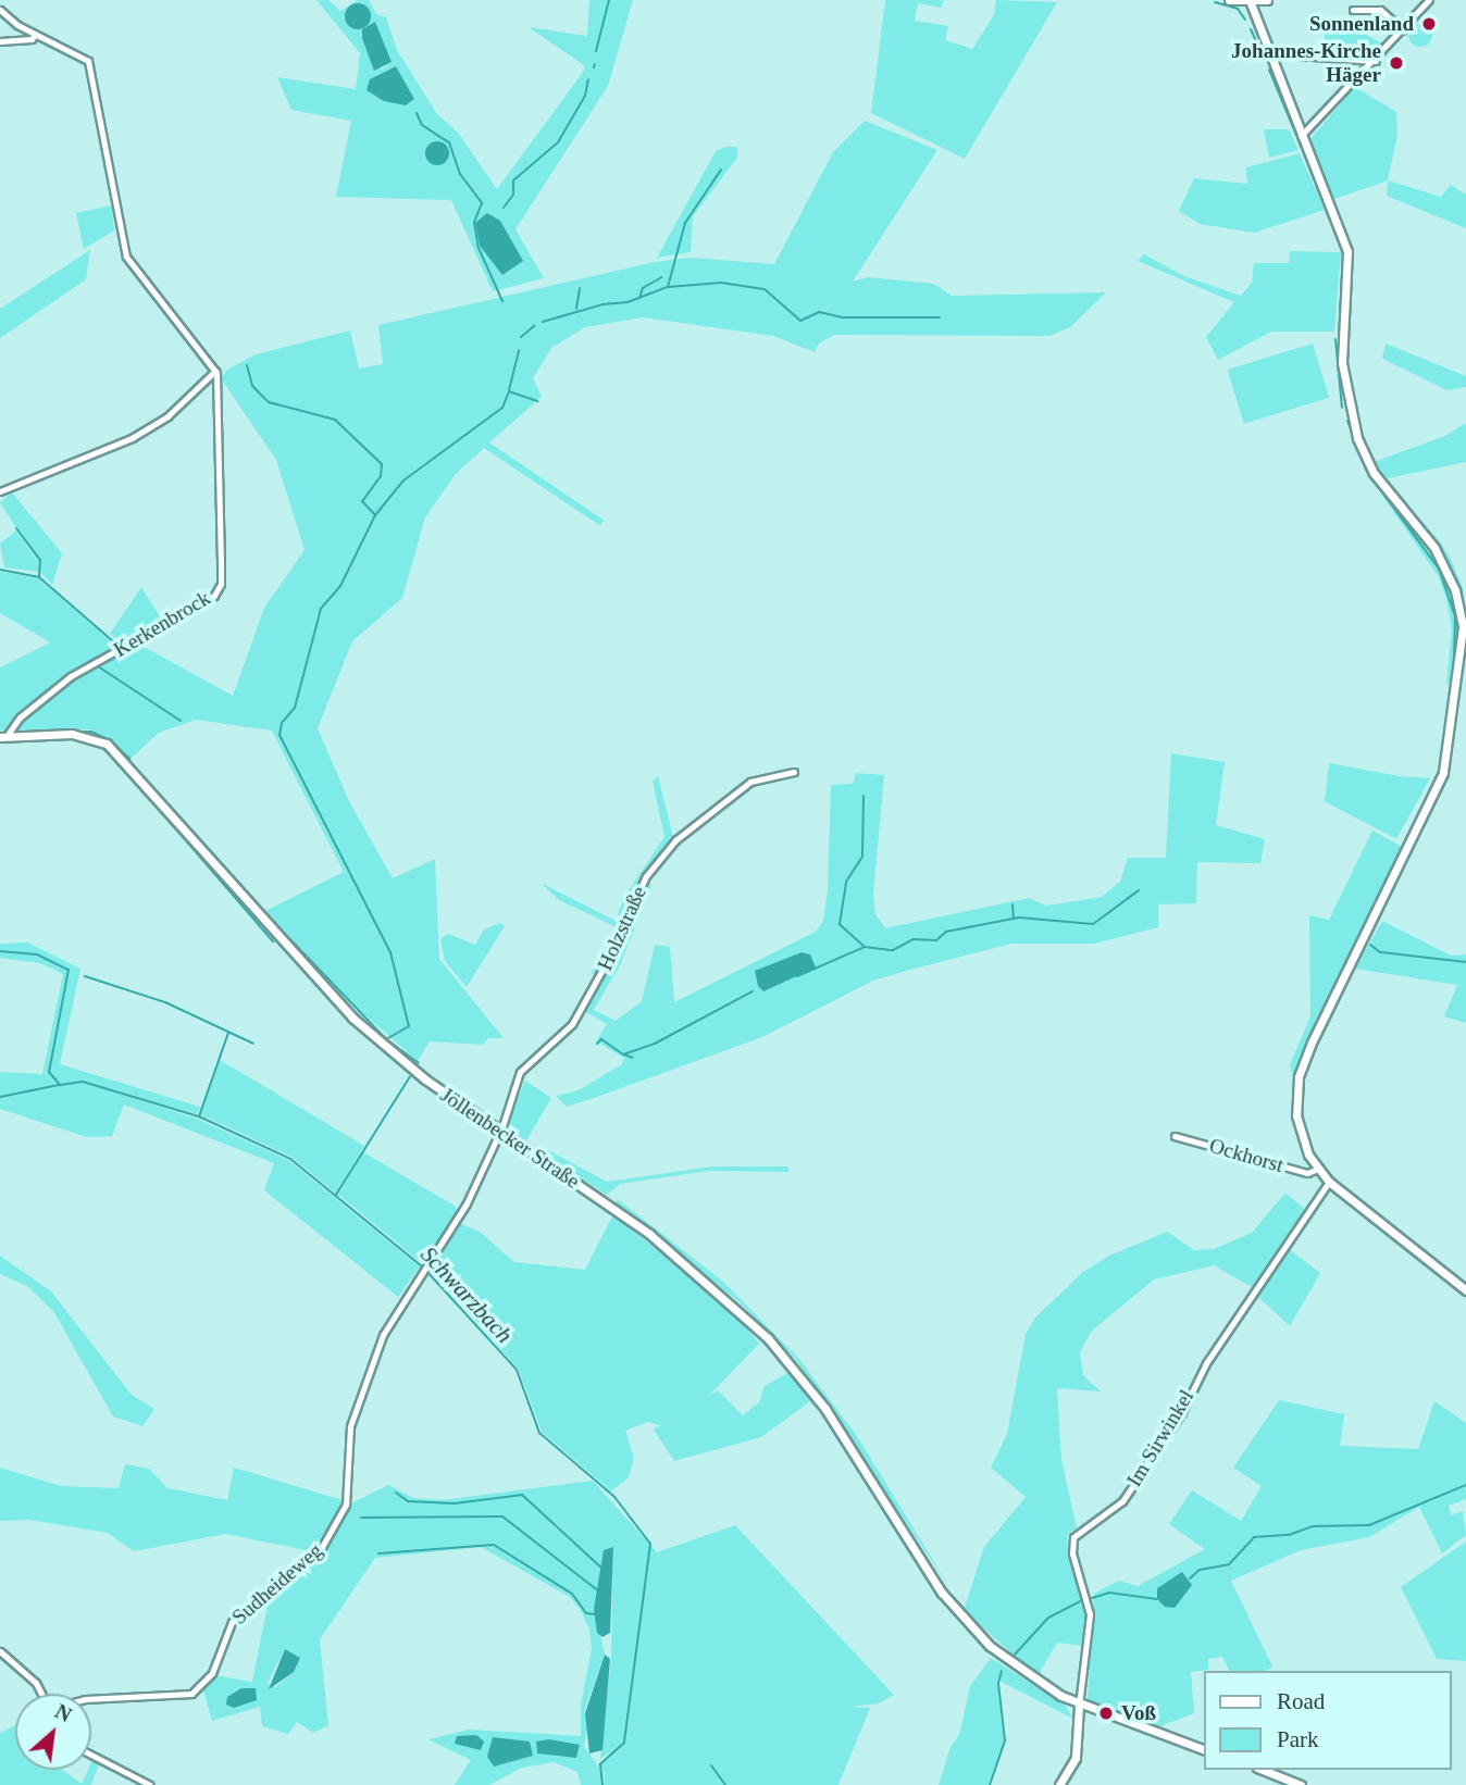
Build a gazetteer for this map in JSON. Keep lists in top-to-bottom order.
{
  "streets": {
    "street": [
      "Kerkenbrock",
      "Holzstraße",
      "Jöllenbecker Straße",
      "Ockhorst",
      "Im Sirwinkel",
      "Sudheideweg"
    ]
  },
  "crossings": [
    ["Kerkenbrock", "Jöllenbecker Straße"],
    ["Holzstraße", "Jöllenbecker Straße"],
    ["Holzstraße", "Sudheideweg"],
    ["Jöllenbecker Straße", "Im Sirwinkel"],
    ["Jöllenbecker Straße", "Sudheideweg"]
  ],
  "water": ["Schwarzbach"],
  "places": ["Sonnenland", "Johannes-Kirche Häger", "Voß"],
  "legend": ["Road", "Park"],
  "north": "top right"
}
